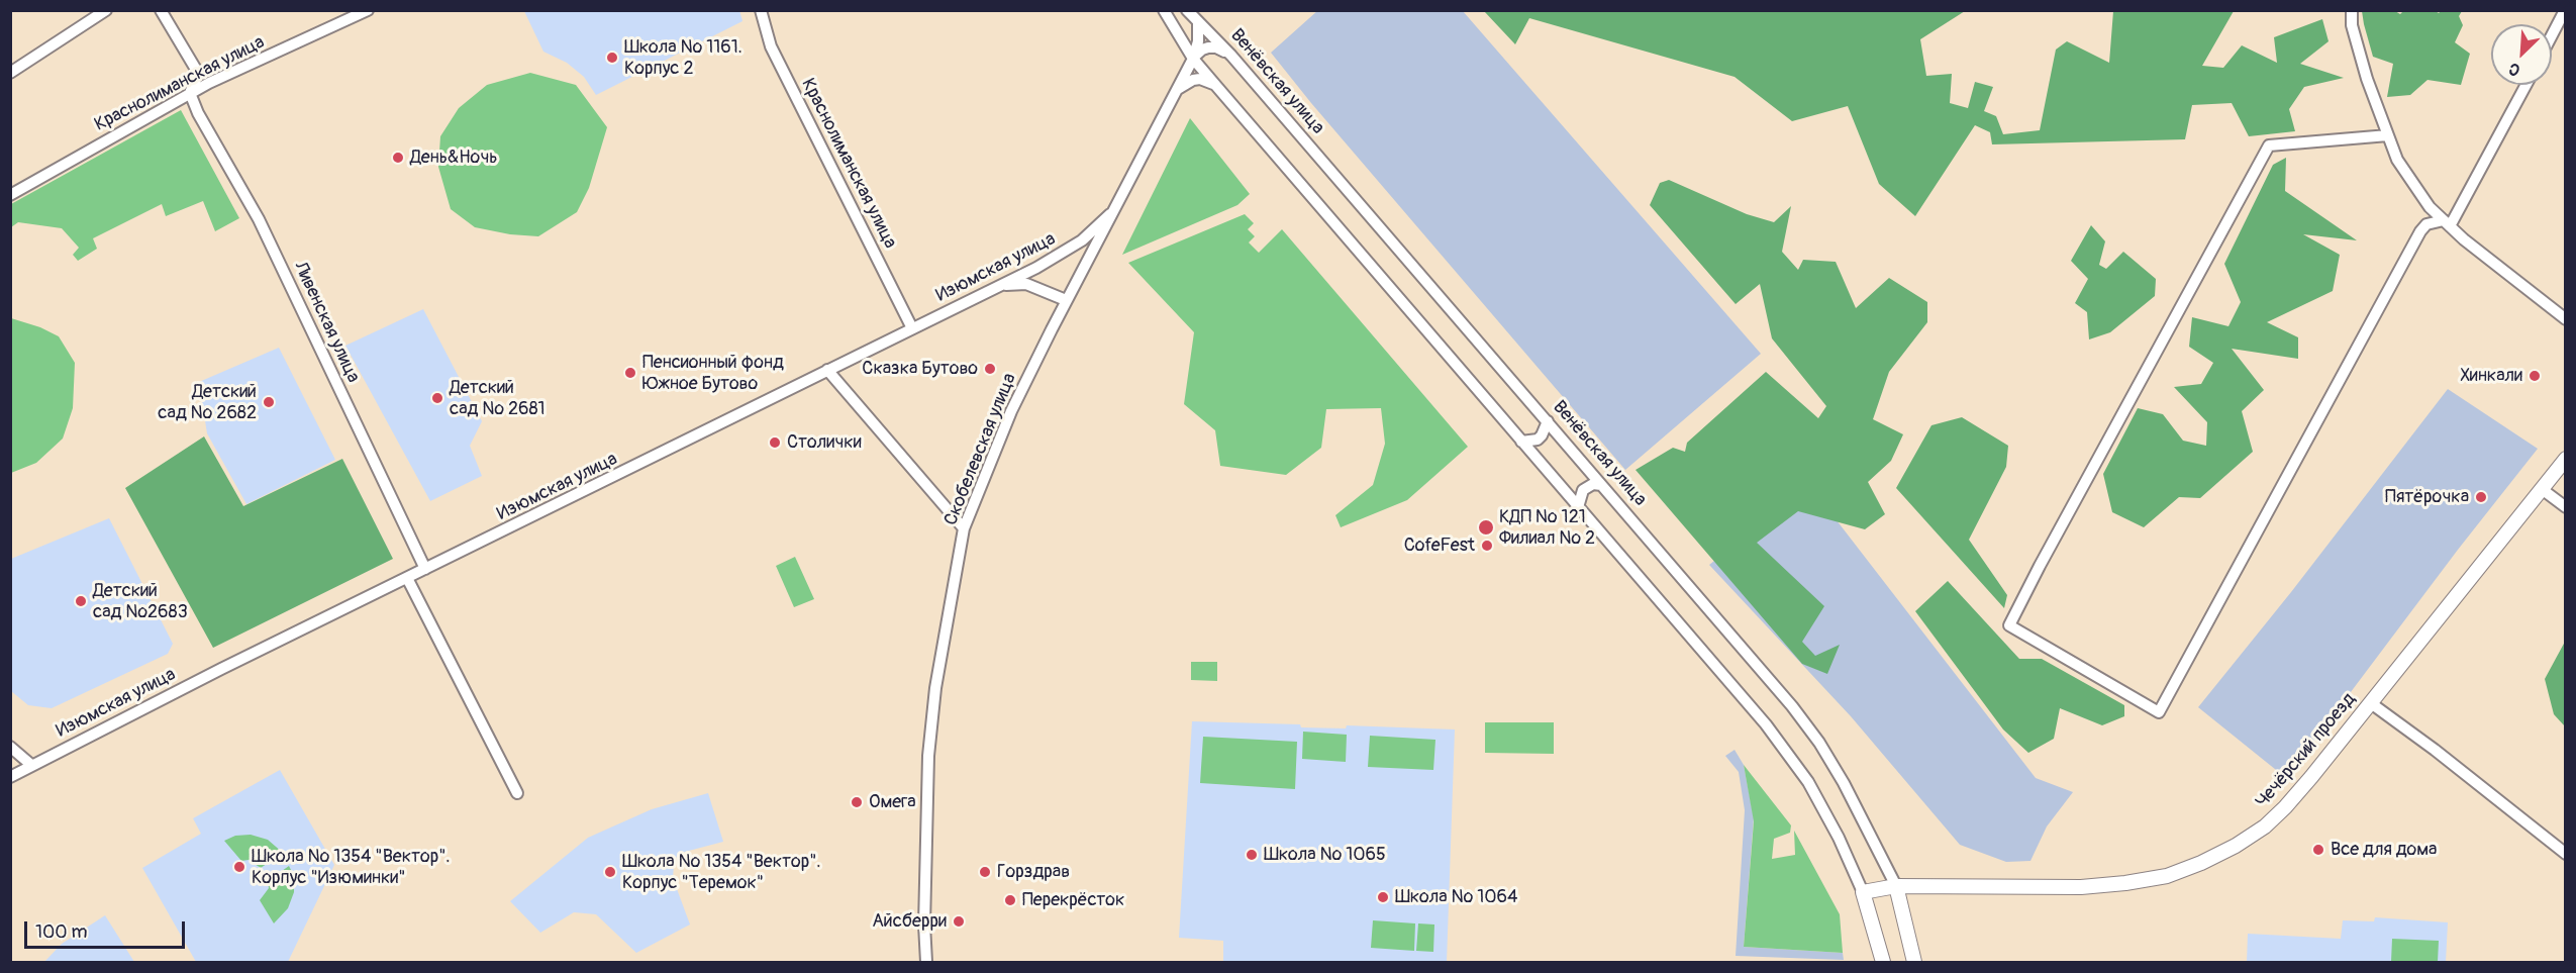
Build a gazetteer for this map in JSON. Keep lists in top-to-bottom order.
{
  "streets": {
    "main road": ["Венёвская улица", "Чечёрский проезд"],
    "street": [
      "Краснолиманская улица",
      "Изюмская улица",
      "Ливенская улица",
      "Скобелевская улица"
    ]
  },
  "crossings": [
    ["Венёвская улица", "Скобелевская улица"],
    ["Венёвская улица", "Чечёрский проезд"],
    ["Краснолиманская улица", "Изюмская улица"],
    ["Краснолиманская улица", "Ливенская улица"],
    ["Изюмская улица", "Ливенская улица"],
    ["Изюмская улица", "Скобелевская улица"]
  ],
  "places": [
    "Школа № 1161. Корпус 2",
    "День&Ночь",
    "Сказка Бутово",
    "Пенсионный фонд Южное Бутово",
    "Хинкали",
    "Детский сад № 2681",
    "Детский сад № 2682",
    "Столички",
    "Пятёрочка",
    "КДП № 121 Филиал № 2",
    "CofeFest",
    "Детский сад №2683",
    "Омега",
    "Все для дома",
    "Школа № 1065",
    "Школа № 1354 \"Вектор\". Корпус \"Изюминки\"",
    "Школа № 1354 \"Вектор\". Корпус \"Теремок\"",
    "Горздрав",
    "Школа № 1064",
    "Перекрёсток",
    "Айсберри"
  ],
  "scale_bar": "100 m",
  "north": "bottom left"
}
